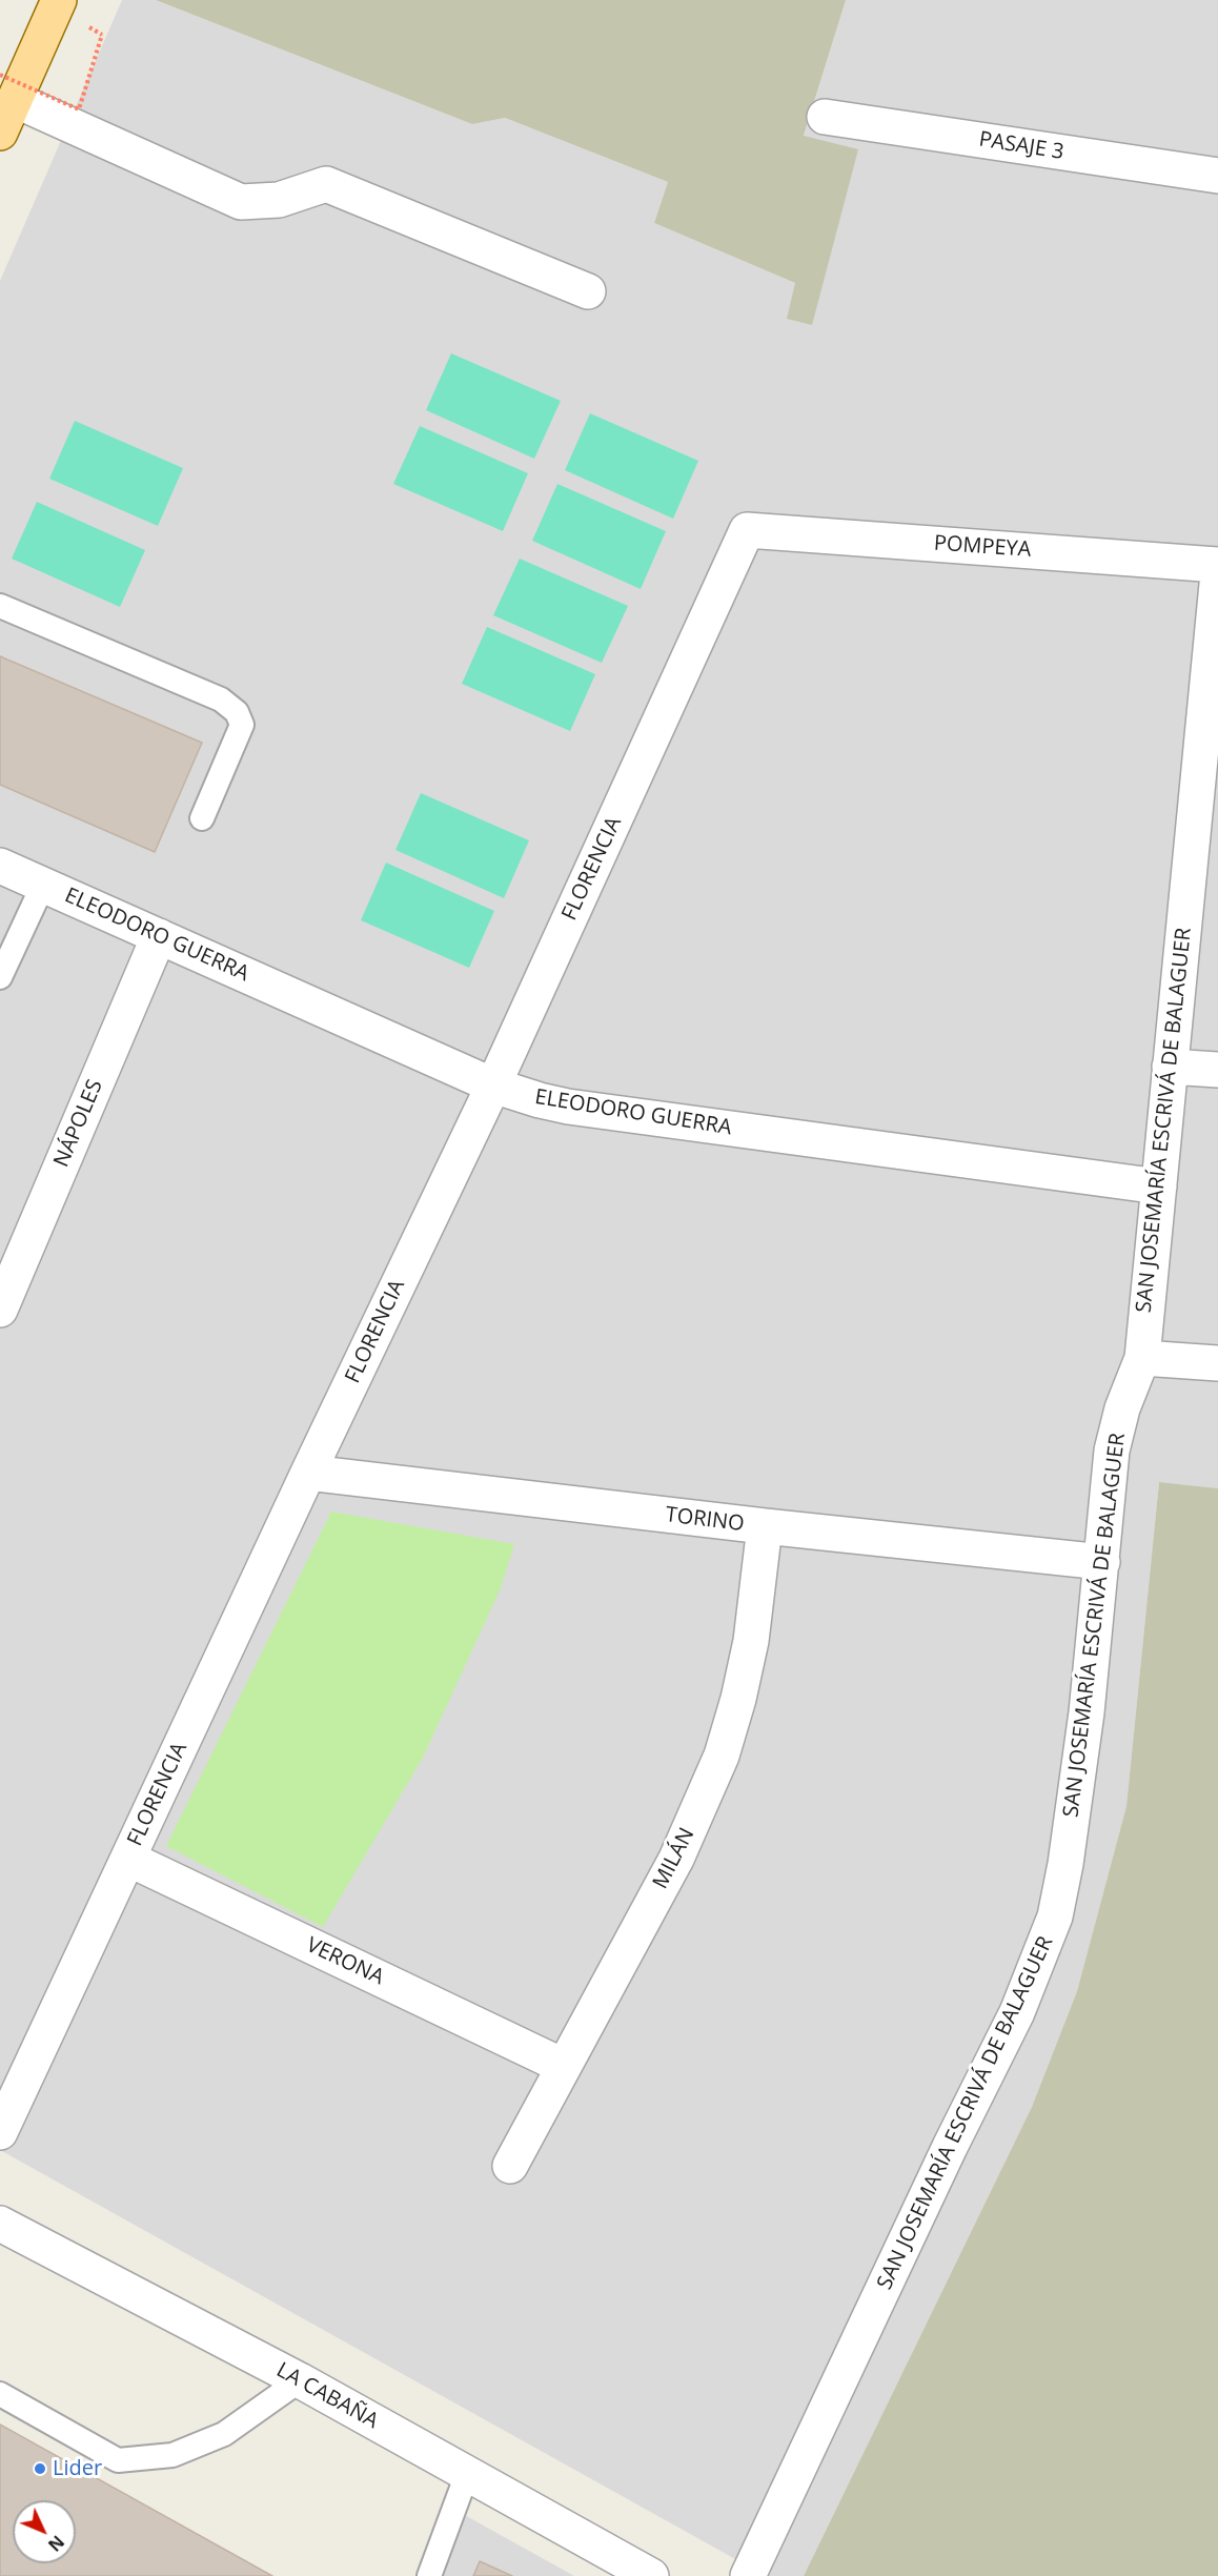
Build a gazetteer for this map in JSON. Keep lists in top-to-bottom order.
{
  "streets": {
    "street": [
      "PASAJE 3",
      "POMPEYA",
      "FLORENCIA",
      "ELEODORO GUERRA",
      "SAN JOSEMARÍA ESCRIVÁ DE BALAGUER",
      "NÁPOLES",
      "TORINO",
      "MILÁN",
      "VERONA",
      "LA CABAÑA"
    ]
  },
  "crossings": [
    ["POMPEYA", "FLORENCIA"],
    ["FLORENCIA", "ELEODORO GUERRA"],
    ["FLORENCIA", "TORINO"],
    ["FLORENCIA", "VERONA"],
    ["ELEODORO GUERRA", "SAN JOSEMARÍA ESCRIVÁ DE BALAGUER"],
    ["ELEODORO GUERRA", "NÁPOLES"],
    ["SAN JOSEMARÍA ESCRIVÁ DE BALAGUER", "TORINO"],
    ["TORINO", "MILÁN"],
    ["MILÁN", "VERONA"]
  ],
  "places": ["Lider"],
  "north": "bottom right"
}
